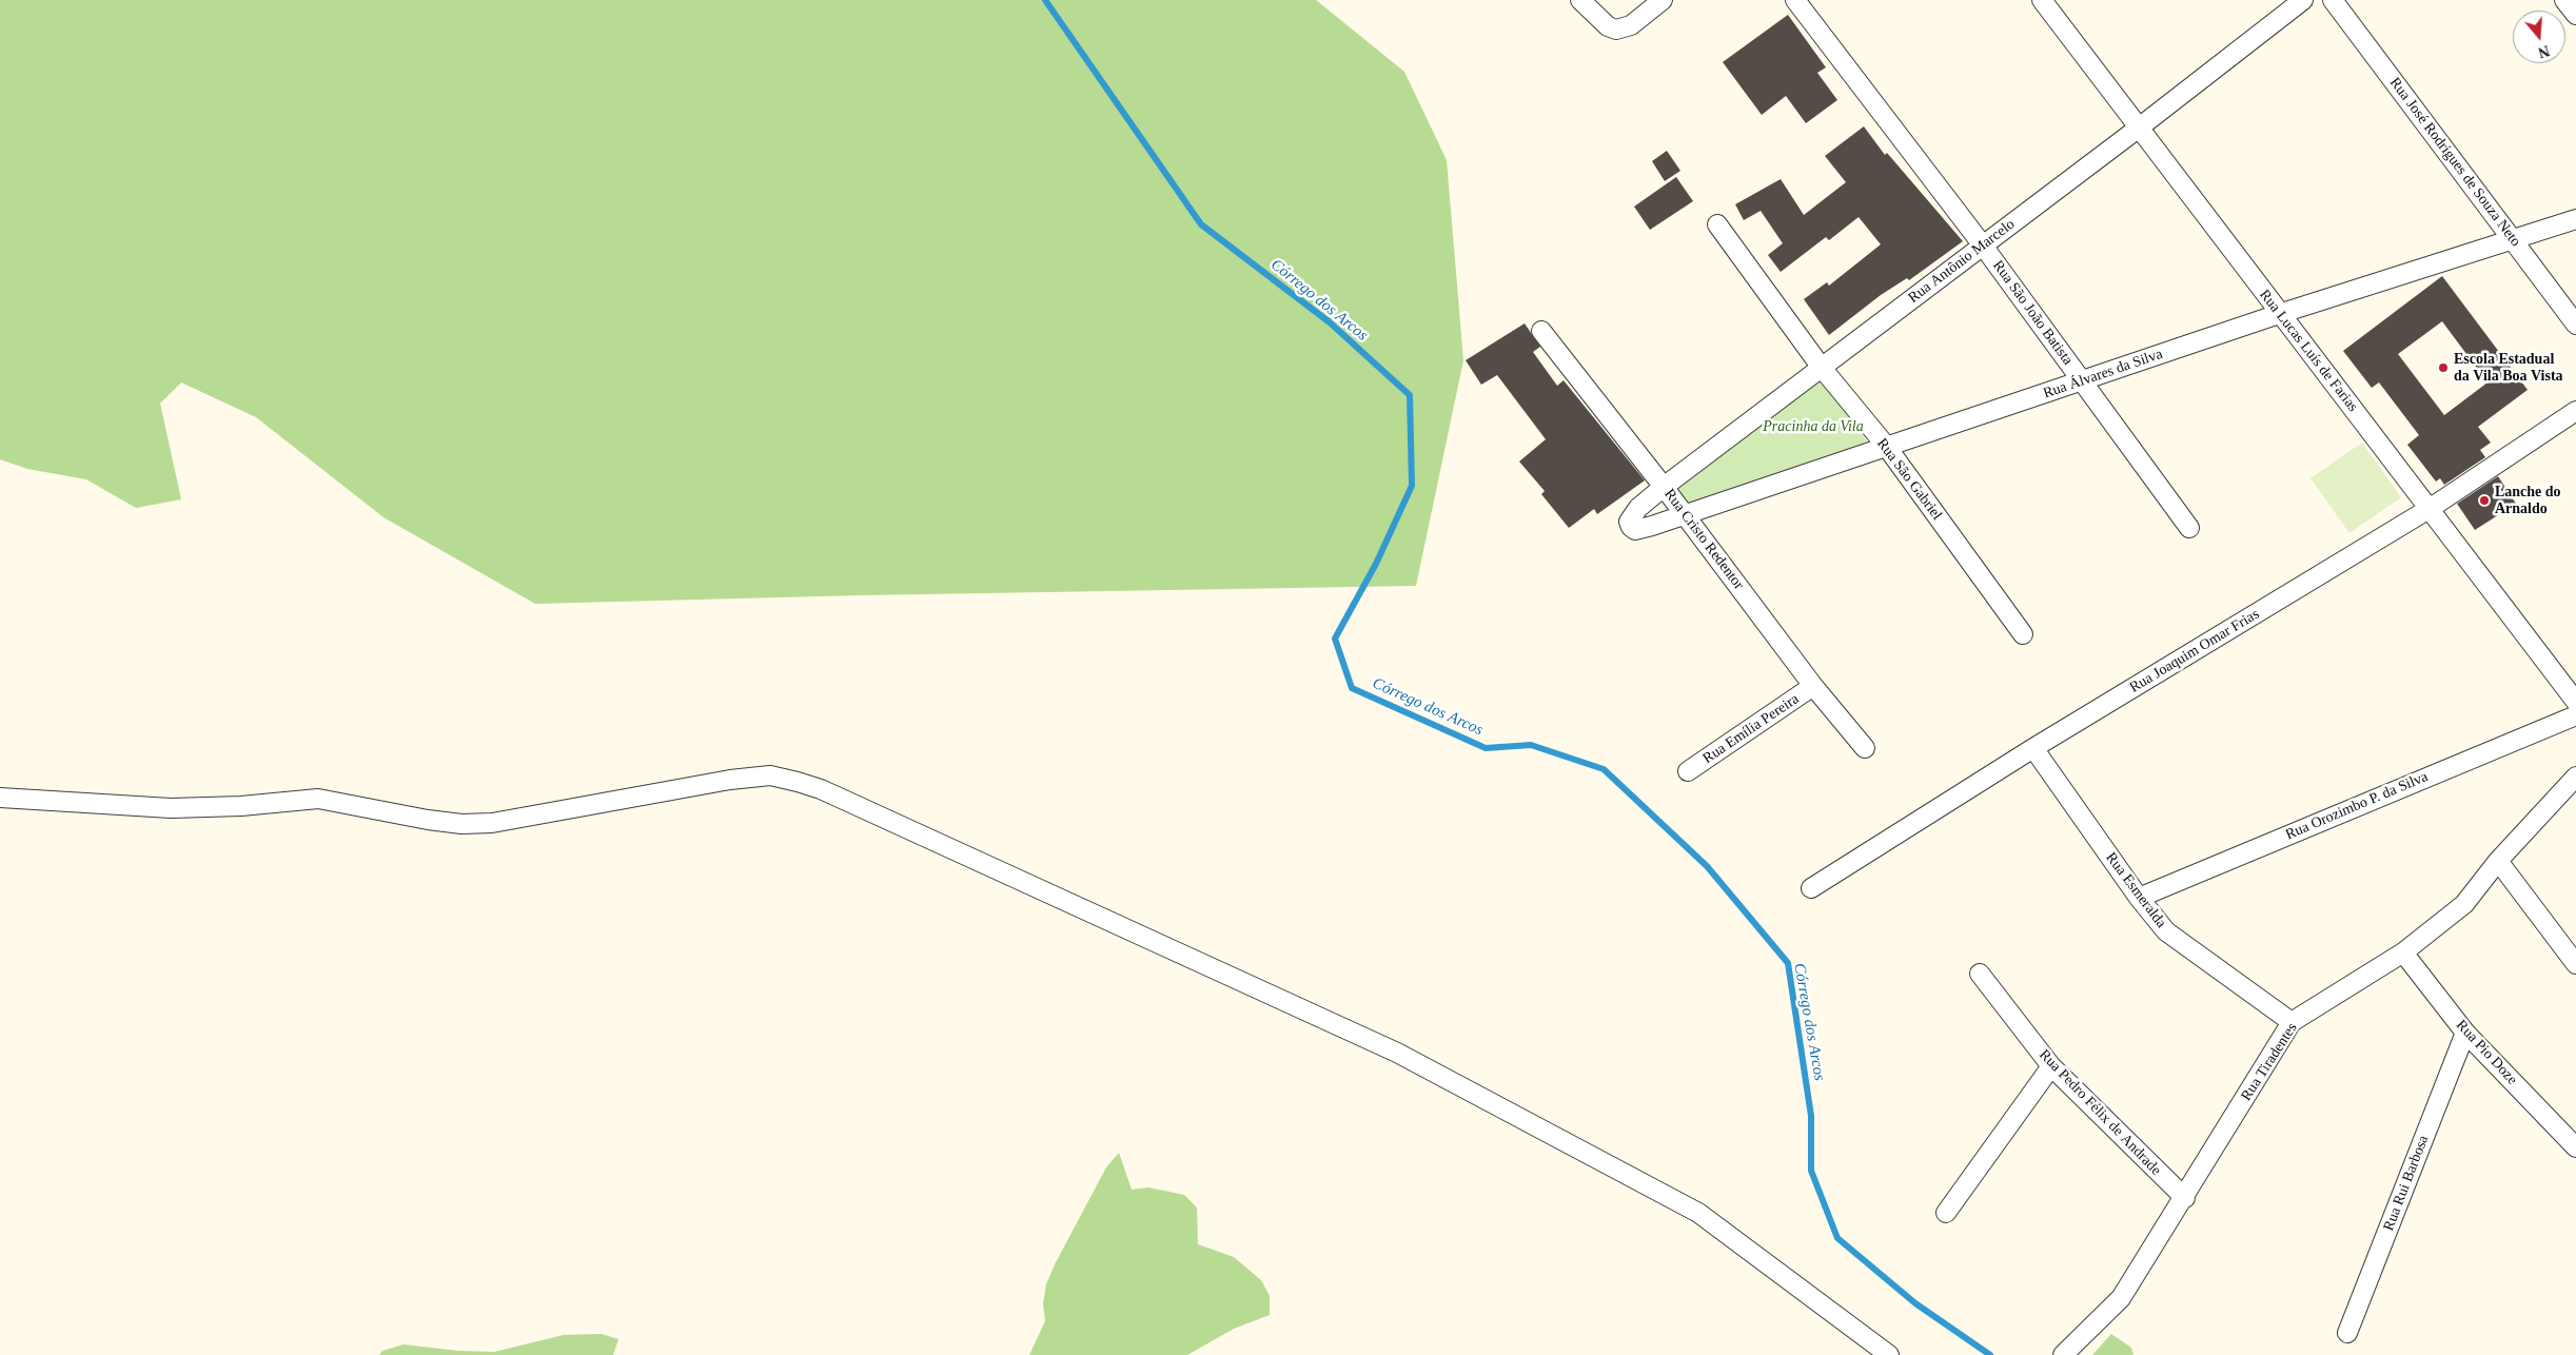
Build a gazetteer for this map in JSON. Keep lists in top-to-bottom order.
{
  "streets": {
    "street": [
      "Rua José Rodrigues de Souza Neto",
      "Rua Antônio Marcelo",
      "Rua São João Batista",
      "Rua Lucas Luís de Farias",
      "Rua Álvares da Silva",
      "Rua São Gabriel",
      "Rua Cristo Redentor",
      "Rua Joaquim Omar Frias",
      "Rua Emília Pereira",
      "Rua Orozimbo P. da Silva",
      "Rua Esmeralda",
      "Rua Pio Doze",
      "Rua Tiradentes",
      "Rua Pedro Félix de Andrade",
      "Rua Rui Barbosa"
    ]
  },
  "crossings": [
    ["Rua José Rodrigues de Souza Neto", "Rua Álvares da Silva"],
    ["Rua Antônio Marcelo", "Rua São João Batista"],
    ["Rua Antônio Marcelo", "Rua Lucas Luís de Farias"],
    ["Rua Antônio Marcelo", "Rua Álvares da Silva"],
    ["Rua Antônio Marcelo", "Rua São Gabriel"],
    ["Rua Antônio Marcelo", "Rua Cristo Redentor"],
    ["Rua São João Batista", "Rua Álvares da Silva"],
    ["Rua Lucas Luís de Farias", "Rua Álvares da Silva"],
    ["Rua Lucas Luís de Farias", "Rua Joaquim Omar Frias"],
    ["Rua Álvares da Silva", "Rua São Gabriel"],
    ["Rua Álvares da Silva", "Rua Cristo Redentor"],
    ["Rua Cristo Redentor", "Rua Emília Pereira"],
    ["Rua Joaquim Omar Frias", "Rua Esmeralda"],
    ["Rua Orozimbo P. da Silva", "Rua Esmeralda"],
    ["Rua Esmeralda", "Rua Tiradentes"],
    ["Rua Pio Doze", "Rua Tiradentes"],
    ["Rua Pio Doze", "Rua Rui Barbosa"],
    ["Rua Tiradentes", "Rua Pedro Félix de Andrade"]
  ],
  "water": ["Córrego dos Arcos"],
  "parks": ["Pracinha da Vila"],
  "places": ["Escola Estadual da Vila Boa Vista", "Lanche do Arnaldo"],
  "north": "bottom"
}
